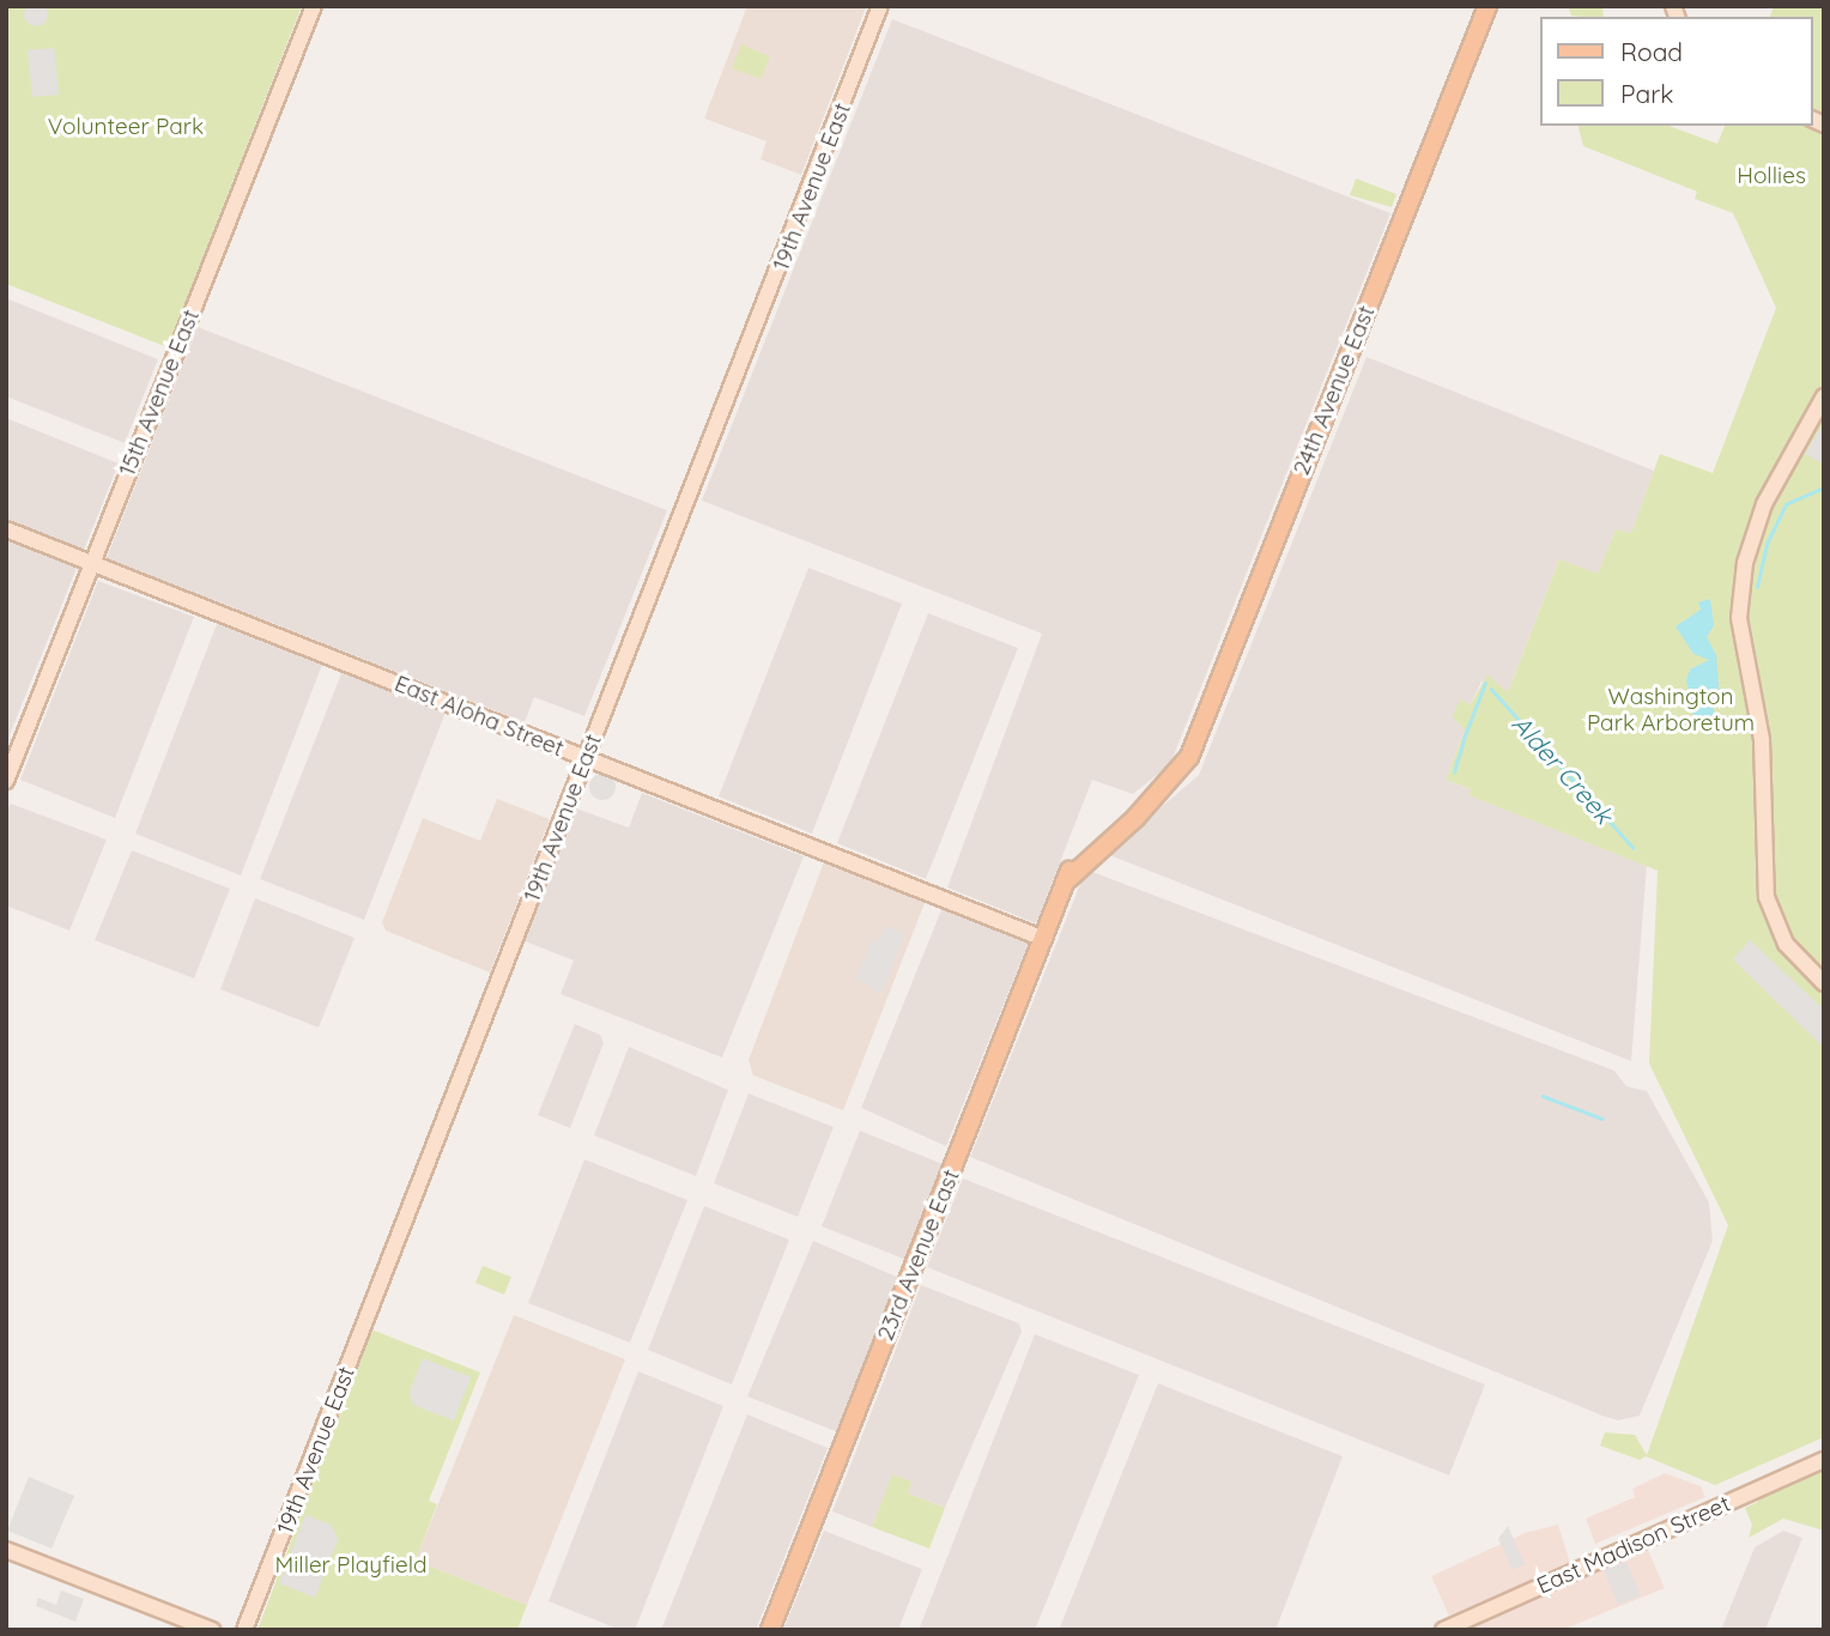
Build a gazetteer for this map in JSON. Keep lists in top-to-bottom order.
{
  "streets": {
    "main road": ["24th Avenue East", "23rd Avenue East"],
    "street": [
      "19th Avenue East",
      "15th Avenue East",
      "East Aloha Street",
      "East Madison Street"
    ]
  },
  "crossings": [
    ["19th Avenue East", "East Aloha Street"],
    ["24th Avenue East", "23rd Avenue East"],
    ["15th Avenue East", "East Aloha Street"],
    ["East Aloha Street", "23rd Avenue East"]
  ],
  "water": ["Alder Creek"],
  "parks": [
    "Volunteer Park",
    "Hollies",
    "Washington Park Arboretum",
    "Miller Playfield"
  ],
  "legend": ["Road", "Park"]
}
